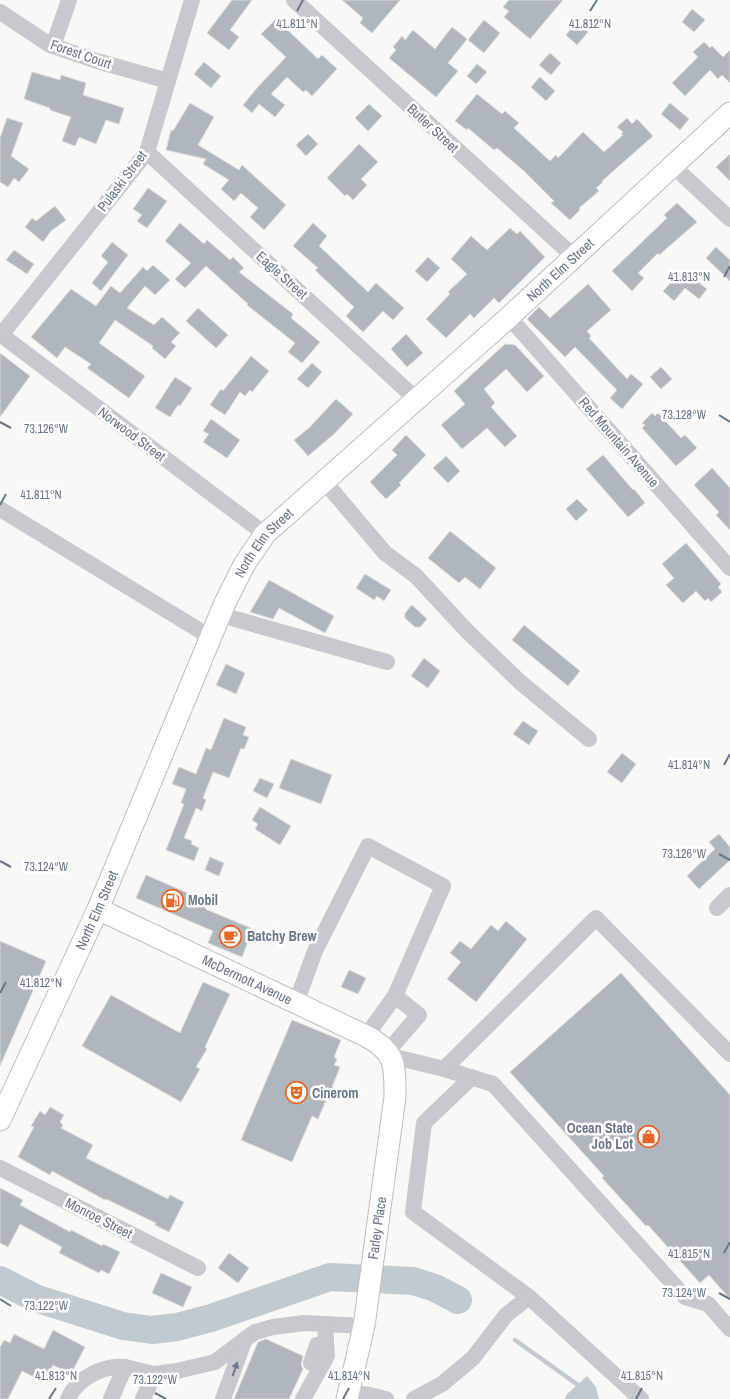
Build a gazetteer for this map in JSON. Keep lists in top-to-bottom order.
{
  "streets": {
    "main road": ["North Elm Street", "McDermott Avenue", "Farley Place"],
    "street": [
      "Forest Court",
      "Butler Street",
      "Pulaski Street",
      "Eagle Street",
      "Norwood Street",
      "Red Mountain Avenue",
      "Monroe Street"
    ]
  },
  "crossings": [
    ["Forest Court", "Pulaski Street"],
    ["Butler Street", "North Elm Street"],
    ["Pulaski Street", "Eagle Street"],
    ["Pulaski Street", "Norwood Street"],
    ["North Elm Street", "Eagle Street"],
    ["North Elm Street", "Norwood Street"],
    ["North Elm Street", "Red Mountain Avenue"],
    ["North Elm Street", "McDermott Avenue"],
    ["McDermott Avenue", "Farley Place"]
  ],
  "places": {
    "fuel station": ["Mobil"],
    "cafe": ["Batchy Brew"],
    "theatre": ["Cinerom"],
    "shop": ["Ocean State Job Lot"]
  },
  "coordinates": [
    "41.811°N",
    "41.812°N",
    "41.813°N",
    "73.128°W",
    "73.126°W",
    "41.814°N",
    "73.124°W",
    "41.815°N",
    "73.122°W"
  ]
}
